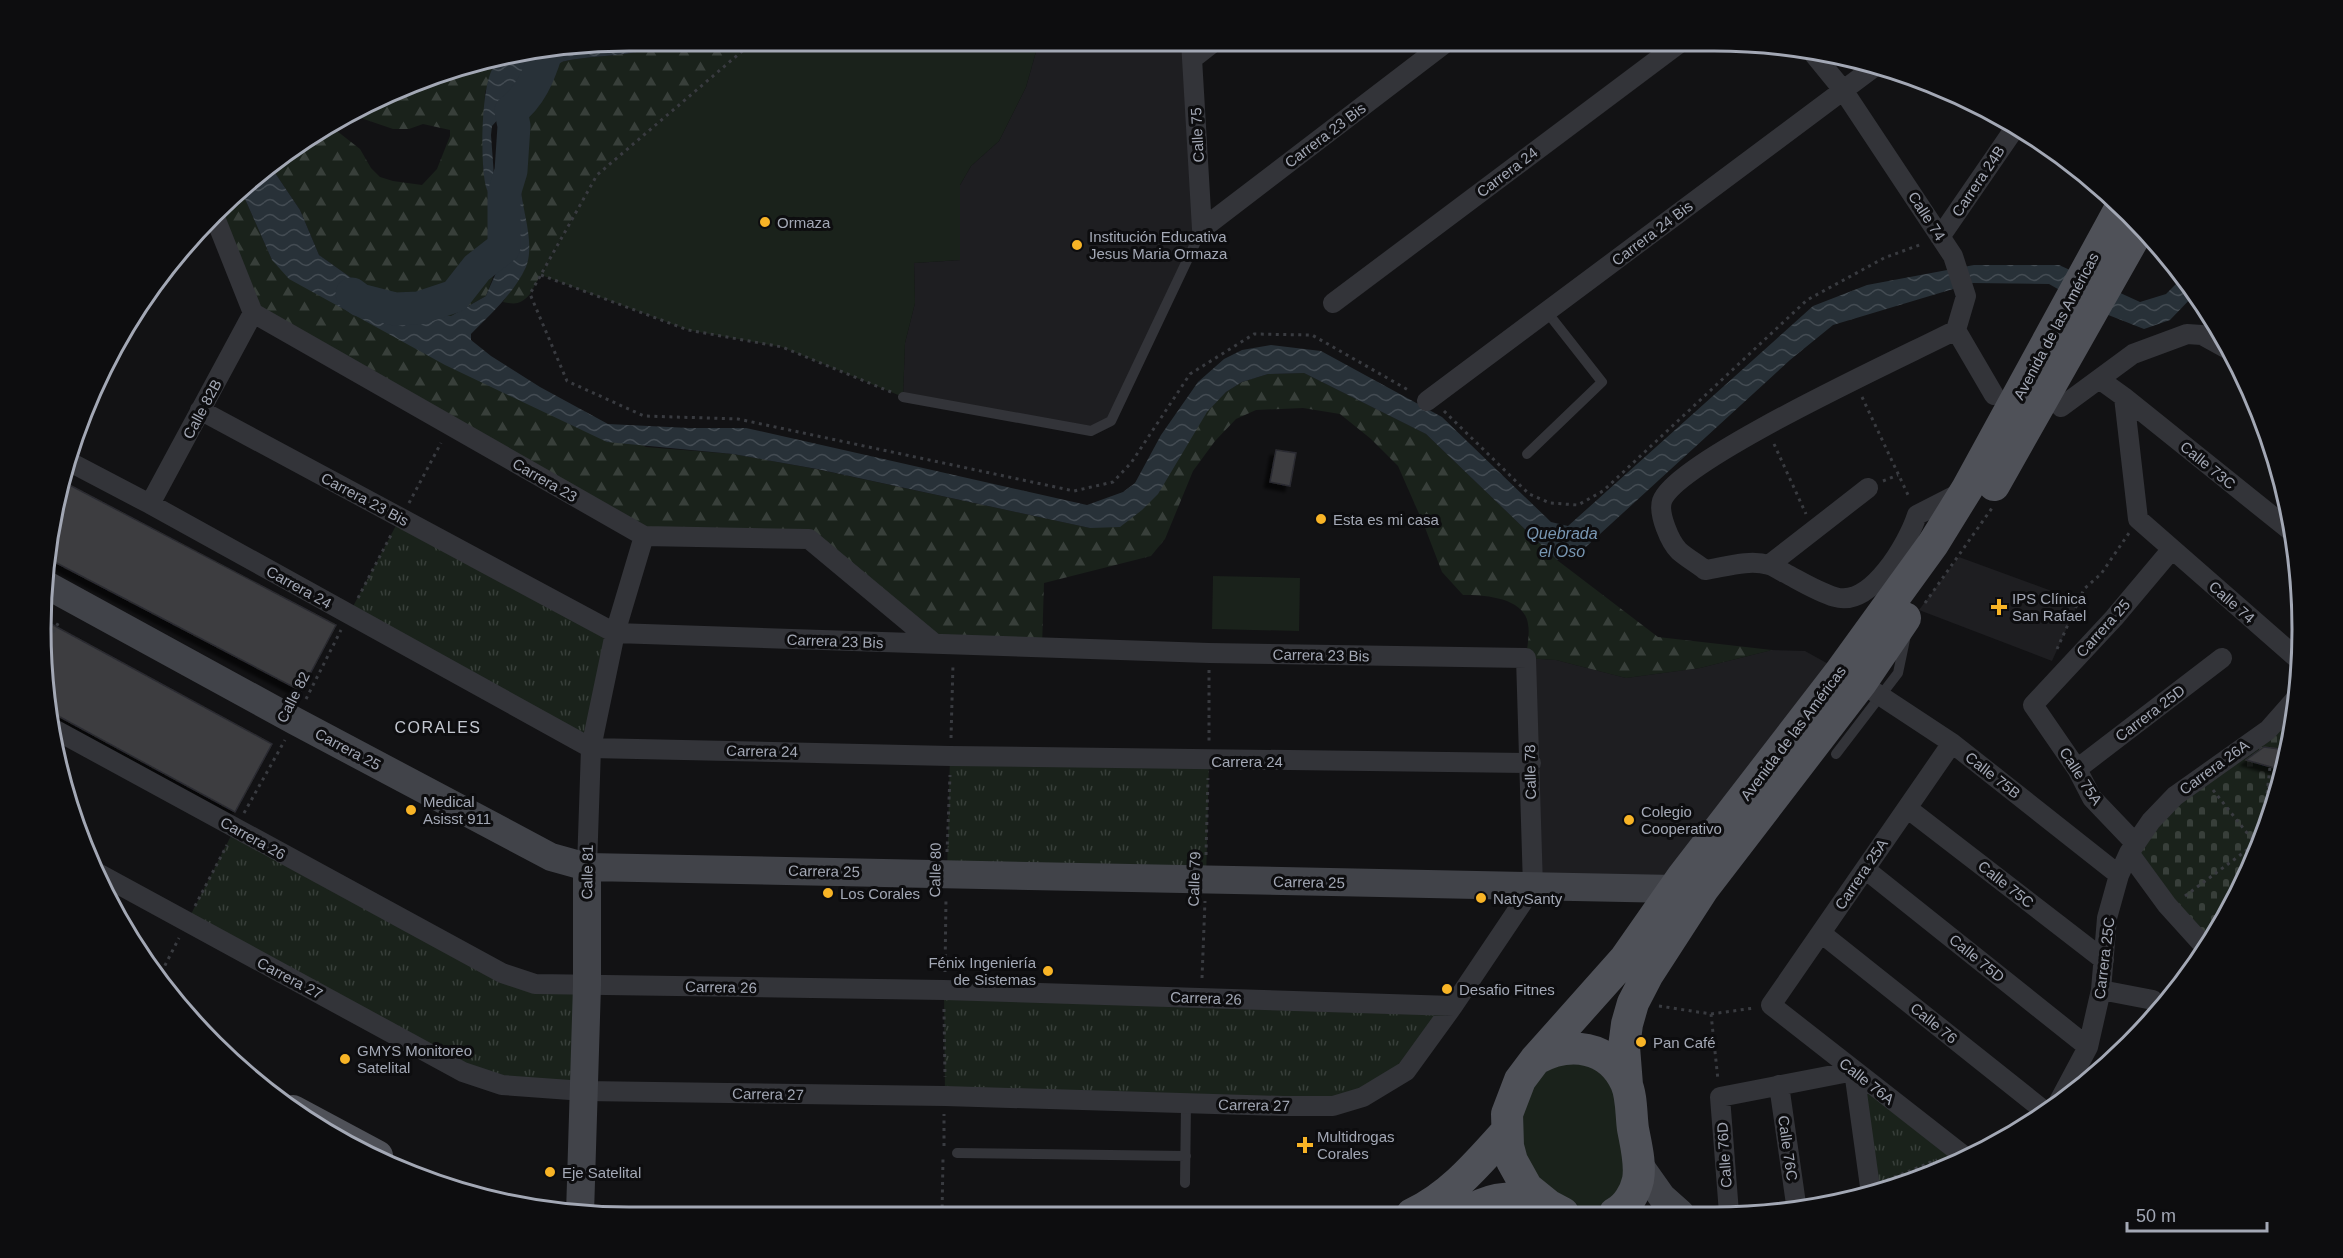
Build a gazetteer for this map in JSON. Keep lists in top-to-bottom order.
{
  "streets": {
    "main road": ["Avenida de las Américas"],
    "street": [
      "Calle 75",
      "Carrera 23 Bis",
      "Carrera 24",
      "Carrera 24B",
      "Calle 74",
      "Carrera 24 Bis",
      "Calle 82B",
      "Calle 73C",
      "Carrera 23",
      "Carrera 25",
      "Carrera 25D",
      "Carrera 26A",
      "Calle 78",
      "Calle 75B",
      "Calle 75A",
      "Carrera 26",
      "Calle 81",
      "Carrera 25A",
      "Calle 75C",
      "Calle 75D",
      "Carrera 25C",
      "Carrera 27",
      "Calle 76",
      "Calle 76A",
      "Calle 76C",
      "Calle 76D"
    ],
    "path": ["Calle 82", "Calle 80", "Calle 79"]
  },
  "crossings": [
    ["Calle 75", "Carrera 23 Bis"],
    ["Carrera 23 Bis", "Calle 82B"],
    ["Carrera 23 Bis", "Carrera 23"],
    ["Carrera 23 Bis", "Calle 82"],
    ["Carrera 23 Bis", "Calle 78"],
    ["Carrera 23 Bis", "Calle 80"],
    ["Carrera 23 Bis", "Calle 81"],
    ["Carrera 23 Bis", "Calle 79"],
    ["Carrera 24", "Calle 82B"],
    ["Carrera 24", "Calle 82"],
    ["Carrera 24", "Calle 78"],
    ["Carrera 24", "Calle 80"],
    ["Carrera 24", "Calle 81"],
    ["Carrera 24", "Calle 79"],
    ["Carrera 24B", "Calle 74"],
    ["Calle 74", "Carrera 24 Bis"],
    ["Calle 74", "Carrera 25"],
    ["Avenida de las Américas", "Carrera 25"],
    ["Avenida de las Américas", "Calle 75B"],
    ["Calle 82B", "Carrera 23"],
    ["Carrera 23", "Calle 82"],
    ["Carrera 23", "Calle 80"],
    ["Carrera 23", "Calle 81"],
    ["Carrera 25", "Calle 82"],
    ["Carrera 25", "Calle 78"],
    ["Carrera 25", "Calle 75A"],
    ["Carrera 25", "Calle 80"],
    ["Carrera 25", "Calle 81"],
    ["Carrera 25", "Calle 79"],
    ["Carrera 25", "Carrera 27"],
    ["Calle 82", "Carrera 26"],
    ["Calle 82", "Carrera 27"],
    ["Carrera 25D", "Calle 75A"],
    ["Carrera 26A", "Calle 75A"],
    ["Carrera 26A", "Carrera 25C"],
    ["Calle 78", "Carrera 27"],
    ["Calle 75B", "Carrera 25A"],
    ["Calle 75B", "Carrera 25C"],
    ["Calle 75A", "Carrera 25C"],
    ["Carrera 26", "Calle 80"],
    ["Carrera 26", "Calle 81"],
    ["Carrera 26", "Calle 79"],
    ["Carrera 26", "Carrera 27"],
    ["Calle 80", "Carrera 27"],
    ["Calle 81", "Carrera 27"],
    ["Carrera 25A", "Calle 75C"],
    ["Carrera 25A", "Calle 75D"],
    ["Carrera 25A", "Calle 76"],
    ["Carrera 25A", "Calle 76A"],
    ["Calle 75C", "Carrera 25C"],
    ["Calle 75D", "Carrera 25C"]
  ],
  "districts": ["CORALES"],
  "water": ["Quebrada el Oso"],
  "places": {
    "other": [
      "Ormaza",
      "Institución Educativa Jesus Maria Ormaza",
      "Esta es mi casa",
      "Medical Asisst 911",
      "Colegio Cooperativo",
      "Los Corales",
      "NatySanty",
      "Fénix Ingeniería de Sistemas",
      "Desafio Fitnes",
      "Pan Café",
      "GMYS Monitoreo Satelital",
      "Eje Satelital"
    ],
    "health": ["IPS Clínica San Rafael", "Multidrogas Corales"]
  },
  "scale_bar": "50 m"
}
